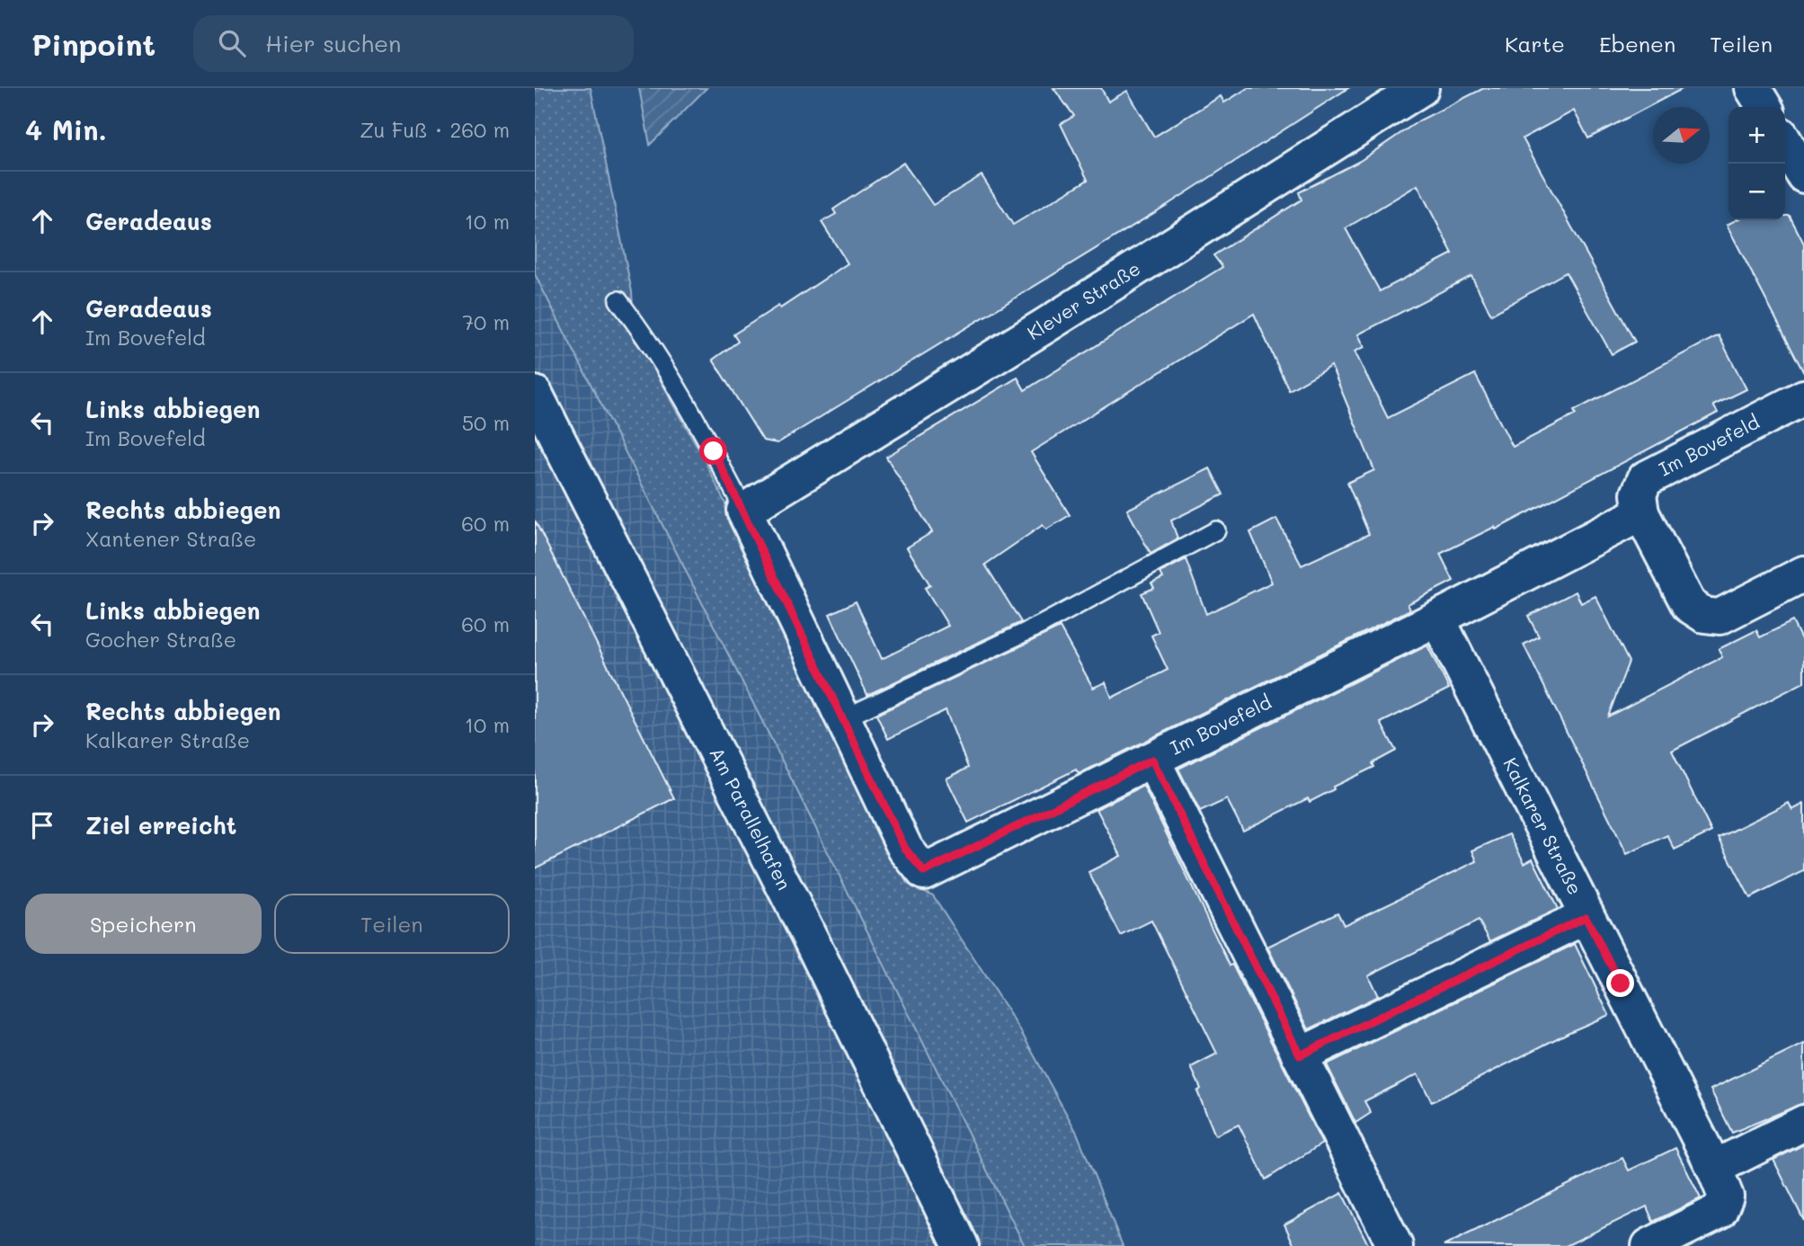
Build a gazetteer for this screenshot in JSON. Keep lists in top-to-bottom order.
{
  "streets": {
    "street": [
      "Klever Straße",
      "Im Bovefeld",
      "Am Parallelhafen",
      "Kalkarer Straße"
    ]
  },
  "crossings": [
    ["Klever Straße", "Im Bovefeld"],
    ["Im Bovefeld", "Kalkarer Straße"]
  ],
  "north": "right",
  "page": {
    "header": "Pinpoint",
    "search": "Hier suchen",
    "nav": ["Karte", "Ebenen", "Teilen"],
    "heading": ["4 Min.", "Zu Fuß · 260 m"],
    "map_buttons": ["+", "−"],
    "list": [
      ["Geradeaus", "10 m"],
      ["Geradeaus", "Im Bovefeld", "70 m"],
      ["Links abbiegen", "Im Bovefeld", "50 m"],
      ["Rechts abbiegen", "Xantener Straße", "60 m"],
      ["Links abbiegen", "Gocher Straße", "60 m"],
      ["Rechts abbiegen", "Kalkarer Straße", "10 m"],
      "Ziel erreicht"
    ],
    "buttons": ["Speichern", "Teilen"]
  }
}
